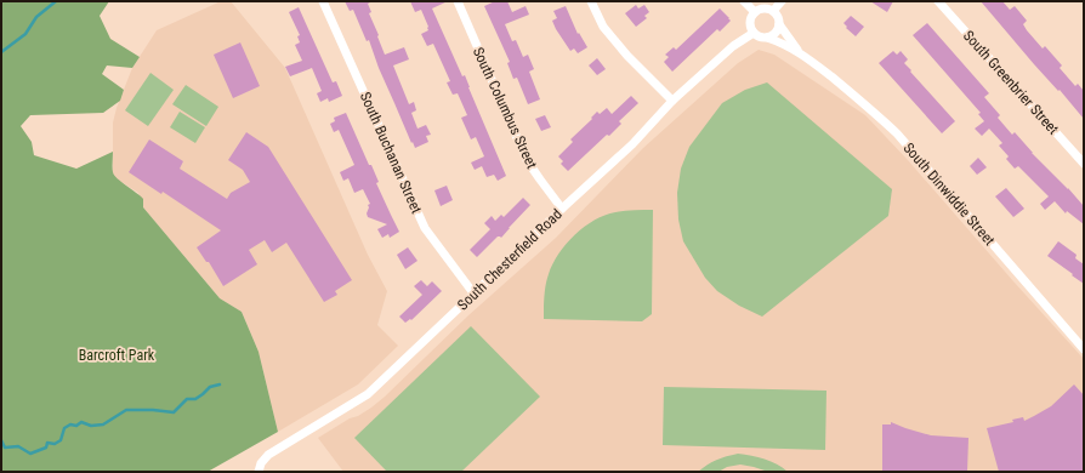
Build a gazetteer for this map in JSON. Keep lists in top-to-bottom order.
{
  "streets": {
    "street": [
      "South Greenbrier Street",
      "South Columbus Street",
      "South Buchanan Street",
      "South Dinwiddie Street",
      "South Chesterfield Road"
    ]
  },
  "crossings": [
    ["South Columbus Street", "South Chesterfield Road"],
    ["South Buchanan Street", "South Chesterfield Road"],
    ["South Dinwiddie Street", "South Chesterfield Road"]
  ],
  "parks": ["Barcroft Park"]
}
